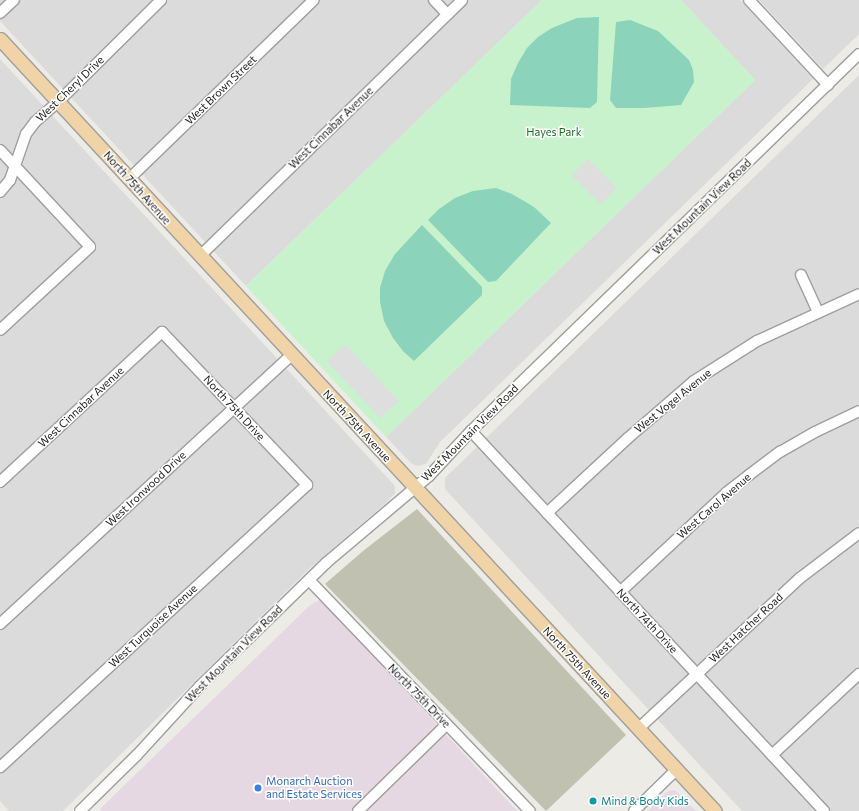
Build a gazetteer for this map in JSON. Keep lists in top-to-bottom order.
{
  "streets": {
    "main road": ["North 75th Avenue"],
    "street": [
      "West Cheryl Drive",
      "West Brown Street",
      "West Cinnabar Avenue",
      "West Mountain View Road",
      "West Vogel Avenue",
      "North 75th Drive",
      "West Ironwood Drive",
      "West Carol Avenue",
      "North 74th Drive",
      "West Turquoise Avenue",
      "West Hatcher Road"
    ]
  },
  "crossings": [
    ["West Cheryl Drive", "North 75th Avenue"],
    ["West Brown Street", "North 75th Avenue"],
    ["West Cinnabar Avenue", "North 75th Avenue"],
    ["West Cinnabar Avenue", "North 75th Drive"],
    ["North 75th Avenue", "West Mountain View Road"],
    ["North 75th Avenue", "West Ironwood Drive"],
    ["North 75th Avenue", "West Hatcher Road"],
    ["West Mountain View Road", "North 75th Drive"],
    ["West Mountain View Road", "North 74th Drive"],
    ["West Vogel Avenue", "North 74th Drive"],
    ["North 75th Drive", "West Ironwood Drive"],
    ["North 75th Drive", "West Turquoise Avenue"],
    ["West Carol Avenue", "North 74th Drive"],
    ["North 74th Drive", "West Hatcher Road"]
  ],
  "parks": ["Hayes Park"],
  "places": ["Monarch Auction and Estate Services", "Mind & Body Kids"]
}
